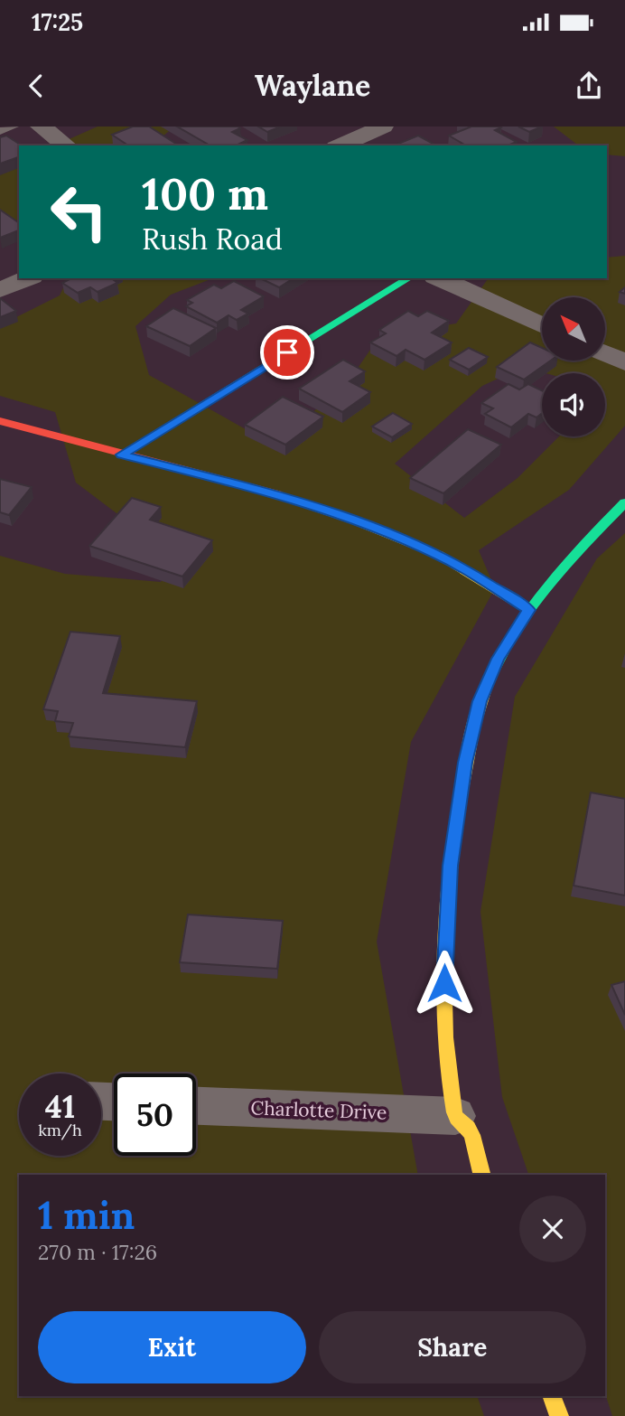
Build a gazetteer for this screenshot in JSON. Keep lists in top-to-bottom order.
{
  "streets": {
    "street": ["Charlotte Drive"]
  },
  "north": "top left",
  "page": {
    "status": "17:25",
    "header": "Waylane",
    "turn": ["100 m", "Rush Road"],
    "speed": "41 km/h",
    "limit": "50",
    "heading": ["1 min", "270 m · 17:26"],
    "buttons": ["Exit", "Share"]
  }
}
